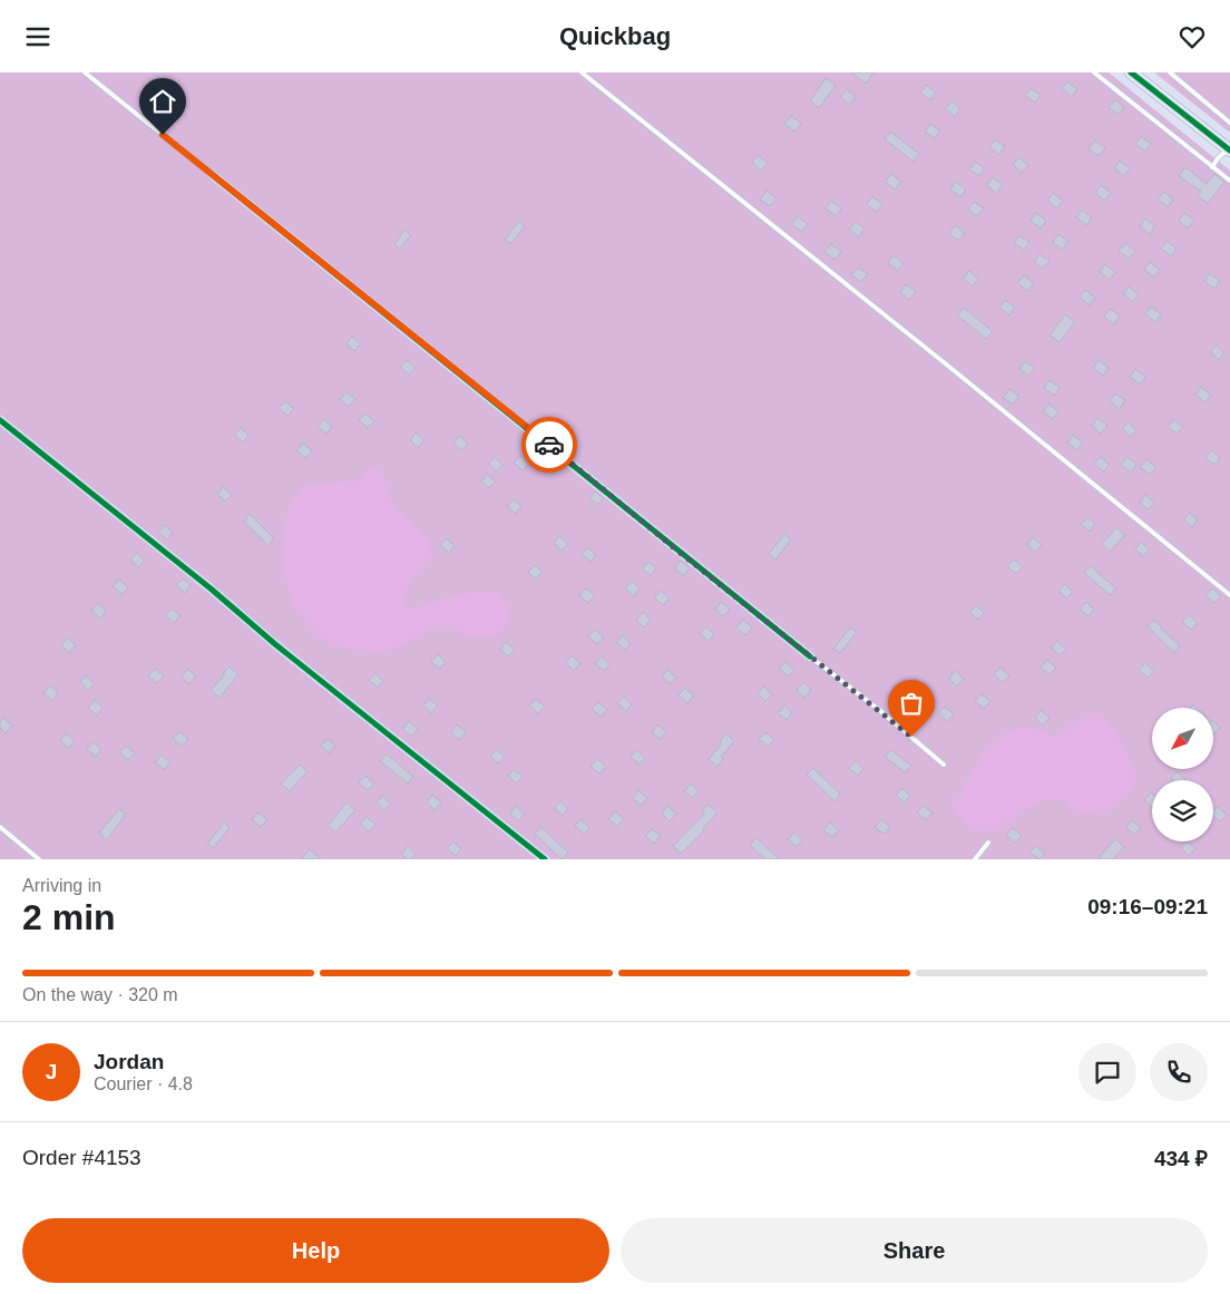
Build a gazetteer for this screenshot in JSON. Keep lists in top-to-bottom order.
{
  "north": "bottom left",
  "page": {
    "header": "Quickbag",
    "heading": ["2 min", "Arriving in", "09:16–09:21"],
    "panel": [
      "Jordan",
      "Courier · 4.8",
      "Order #4153",
      "434 ₽"
    ],
    "bar": "On the way · 320 m",
    "round": "J",
    "buttons": ["Help", "Share"]
  }
}
